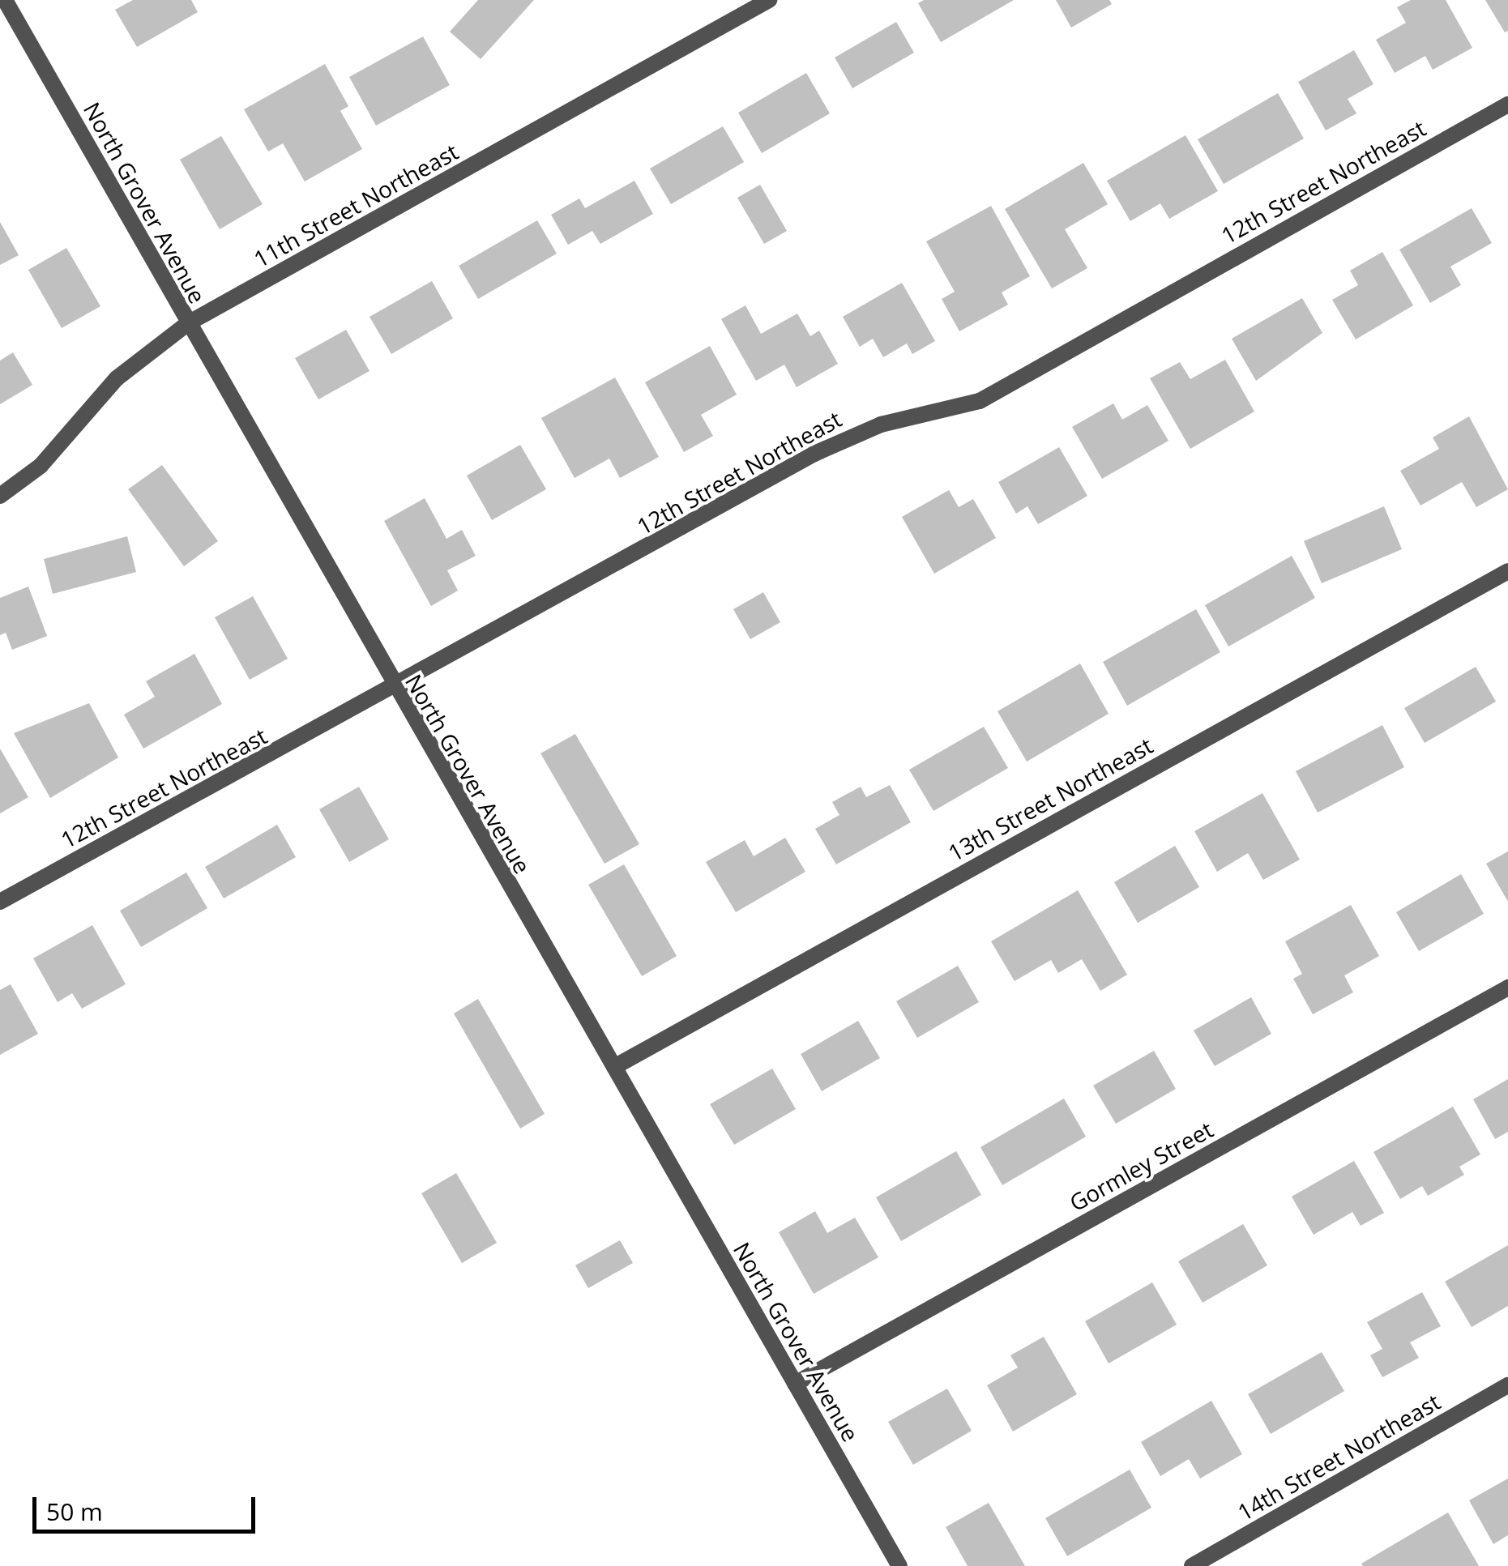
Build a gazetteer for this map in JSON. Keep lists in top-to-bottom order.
{
  "streets": {
    "street": [
      "12th Street Northeast",
      "North Grover Avenue",
      "11th Street Northeast",
      "13th Street Northeast",
      "Gormley Street",
      "14th Street Northeast"
    ]
  },
  "crossings": [
    ["12th Street Northeast", "North Grover Avenue"],
    ["North Grover Avenue", "11th Street Northeast"],
    ["North Grover Avenue", "13th Street Northeast"],
    ["North Grover Avenue", "Gormley Street"]
  ],
  "scale_bar": "50 m"
}
